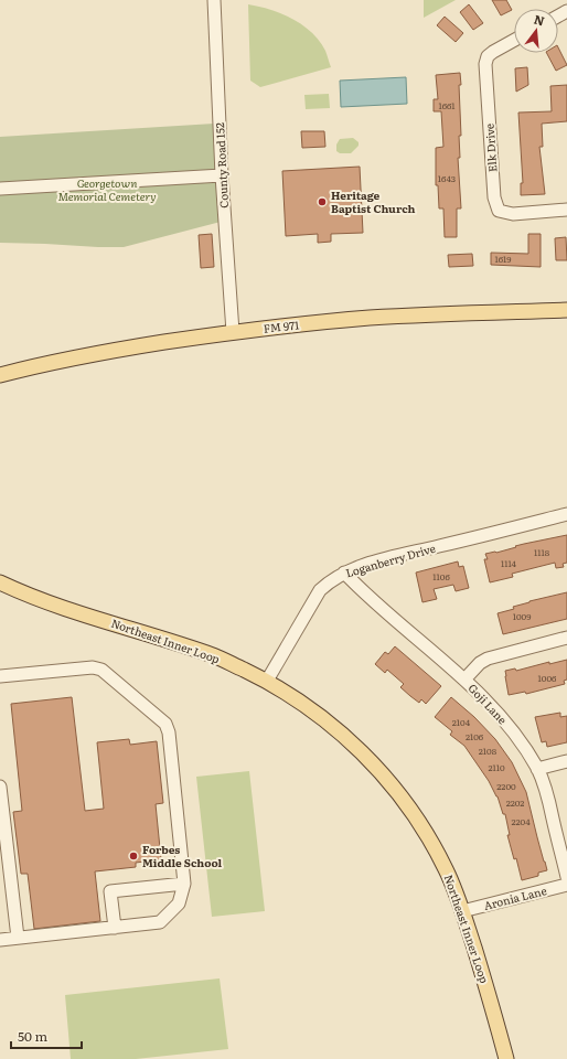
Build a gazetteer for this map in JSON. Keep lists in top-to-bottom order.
{
  "streets": {
    "main road": ["FM 971", "Northeast Inner Loop"],
    "street": [
      "Elk Drive",
      "County Road 152",
      "Loganberry Drive",
      "Goji Lane",
      "Aronia Lane"
    ]
  },
  "crossings": [
    ["County Road 152", "FM 971"],
    ["Loganberry Drive", "Northeast Inner Loop"],
    ["Loganberry Drive", "Goji Lane"],
    ["Northeast Inner Loop", "Aronia Lane"]
  ],
  "parks": ["Georgetown Memorial Cemetery"],
  "places": ["Heritage Baptist Church", "Forbes Middle School"],
  "house_numbers": [
    "1661",
    "1643",
    "1619",
    "1118",
    "1114",
    "1106",
    "1009",
    "1006",
    "2104",
    "2106",
    "2108",
    "2110",
    "2200",
    "2202",
    "2204"
  ],
  "scale_bar": "50 m",
  "north": "top"
}
